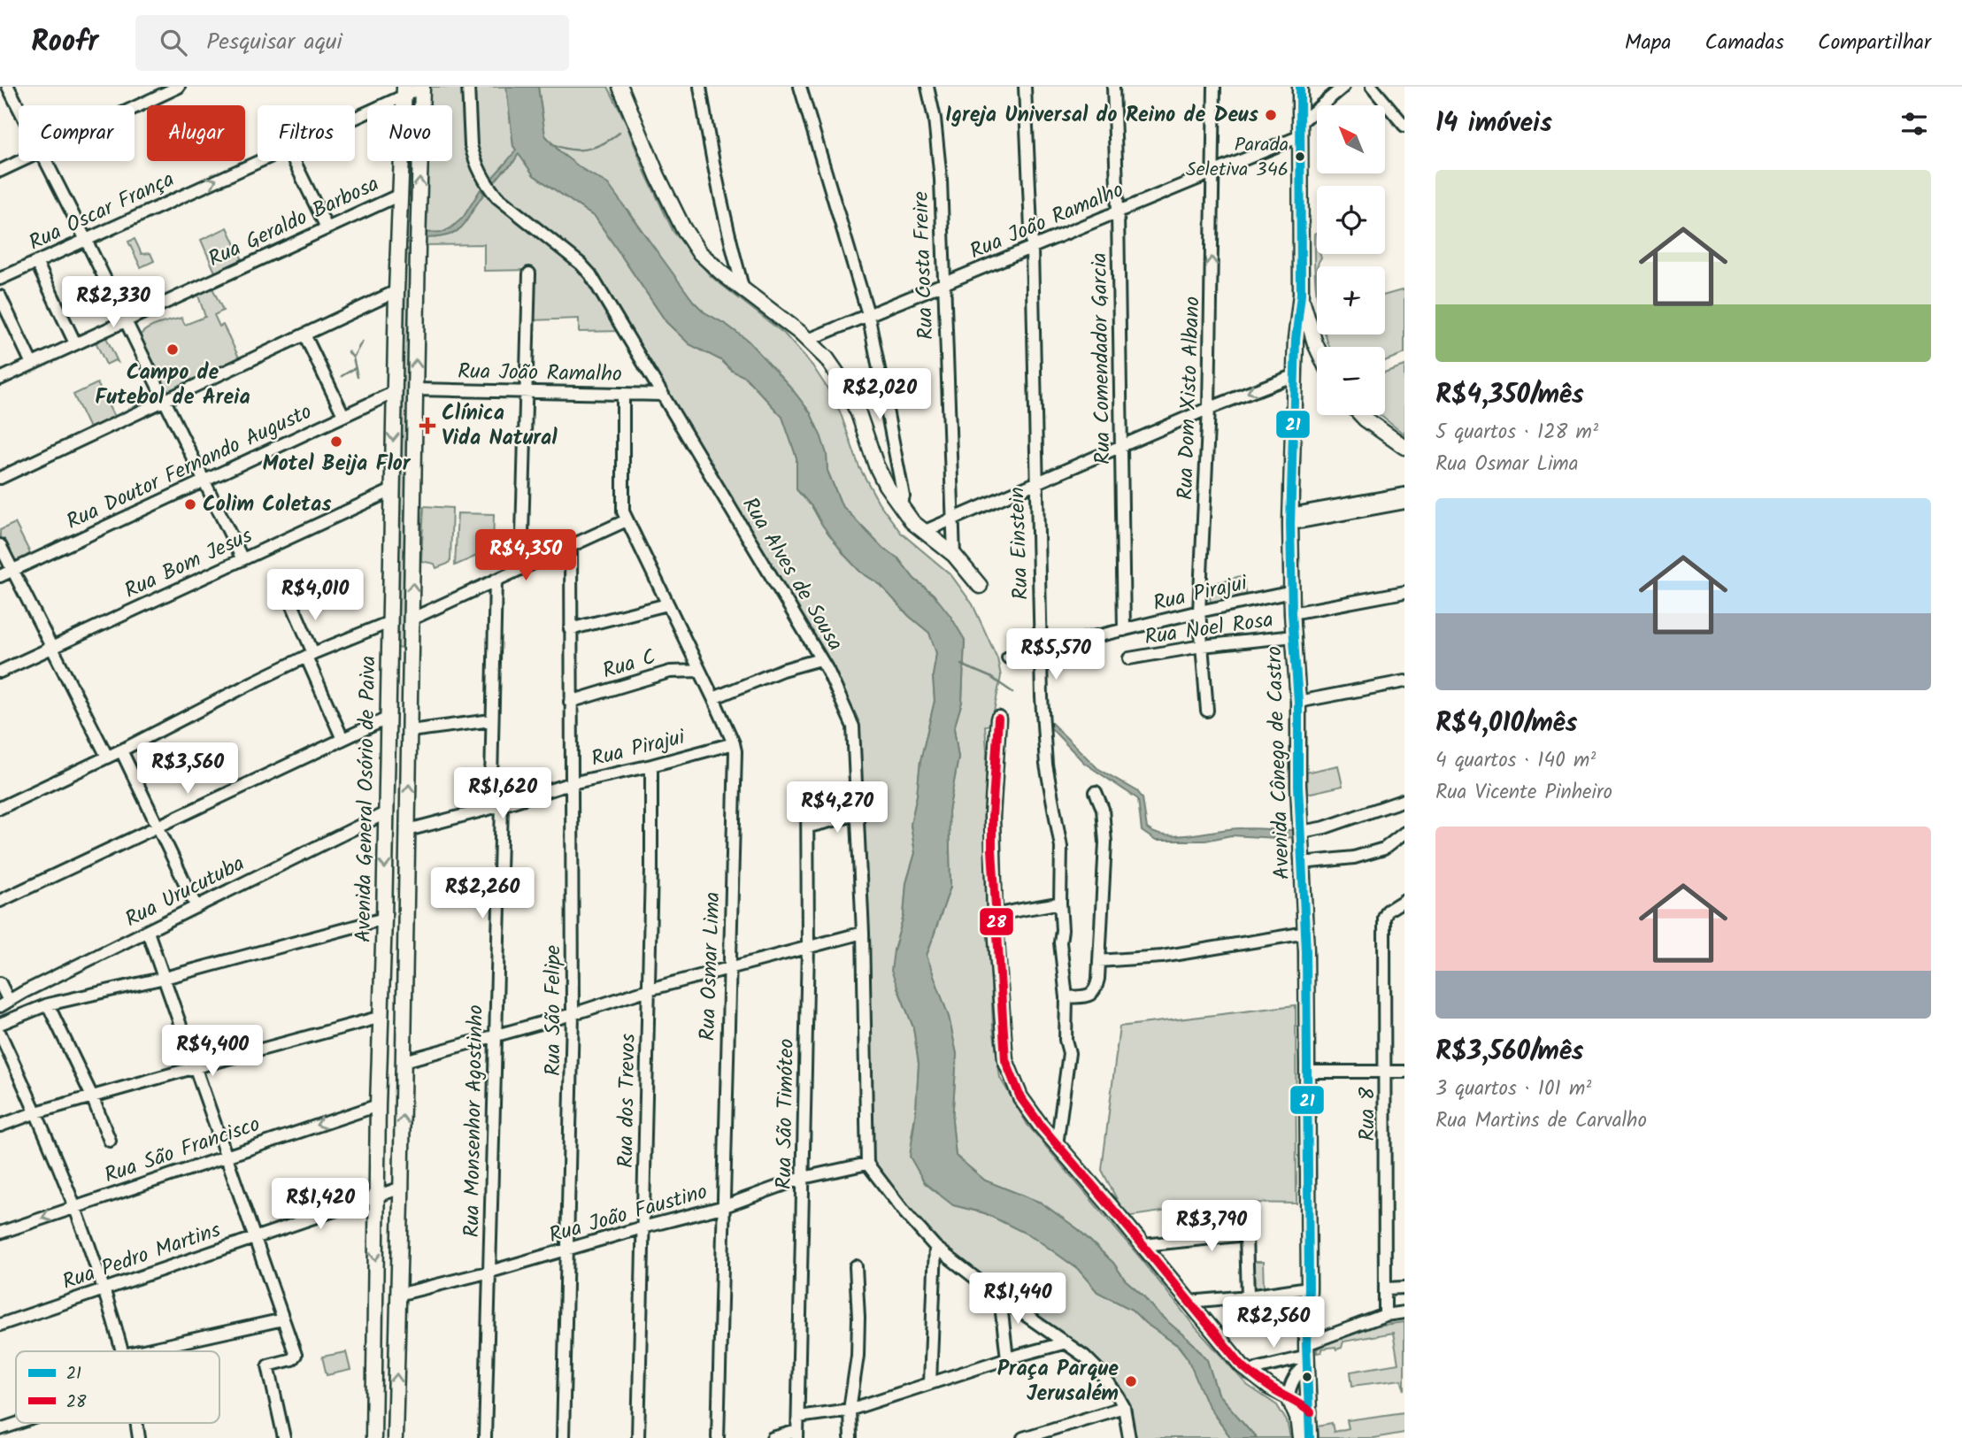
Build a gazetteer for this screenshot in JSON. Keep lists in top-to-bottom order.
{
  "streets": {
    "main road": ["Avenida Cônego de Castro", "Avenida General Osório de Paiva"],
    "street": [
      "Rua Oscar França",
      "Rua João Ramalho",
      "Rua Geraldo Barbosa",
      "Rua Costa Freire",
      "Rua Comendador Garcia",
      "Rua Dom Xisto Albano",
      "Rua Doutor Fernando Augusto",
      "Rua Einstein",
      "Rua Bom Jesus",
      "Rua Alves de Sousa",
      "Rua Pirajui",
      "Rua Noel Rosa",
      "Rua C",
      "Rua Urucutuba",
      "Rua Osmar Lima",
      "Rua São Felipe",
      "Rua dos Trevos",
      "Rua São Timóteo",
      "Rua 8",
      "Rua Monsenhor Agostinho",
      "Rua São Francisco",
      "Rua João Faustino",
      "Rua Pedro Martins"
    ]
  },
  "crossings": [
    ["Rua Oscar França", "Avenida General Osório de Paiva"],
    ["Rua João Ramalho", "Rua Costa Freire"],
    ["Rua João Ramalho", "Rua Comendador Garcia"],
    ["Rua João Ramalho", "Rua Dom Xisto Albano"],
    ["Rua João Ramalho", "Rua Einstein"],
    ["Rua João Ramalho", "Rua Alves de Sousa"],
    ["Rua João Ramalho", "Avenida Cônego de Castro"],
    ["Rua João Ramalho", "Avenida General Osório de Paiva"],
    ["Rua João Ramalho", "Rua Osmar Lima"],
    ["Rua Geraldo Barbosa", "Avenida General Osório de Paiva"],
    ["Rua Comendador Garcia", "Rua Pirajui"],
    ["Rua Dom Xisto Albano", "Rua Pirajui"],
    ["Rua Dom Xisto Albano", "Rua Noel Rosa"],
    ["Rua Doutor Fernando Augusto", "Avenida General Osório de Paiva"],
    ["Rua Einstein", "Rua Pirajui"],
    ["Rua Bom Jesus", "Avenida General Osório de Paiva"],
    ["Rua Alves de Sousa", "Rua João Faustino"],
    ["Rua Pirajui", "Avenida Cônego de Castro"],
    ["Rua Pirajui", "Avenida General Osório de Paiva"],
    ["Rua Pirajui", "Rua Osmar Lima"],
    ["Rua Pirajui", "Rua São Felipe"],
    ["Rua Pirajui", "Rua dos Trevos"],
    ["Rua Pirajui", "Rua Monsenhor Agostinho"],
    ["Rua Noel Rosa", "Avenida Cônego de Castro"],
    ["Rua C", "Rua Osmar Lima"],
    ["Rua C", "Rua São Felipe"],
    ["Avenida General Osório de Paiva", "Rua Urucutuba"],
    ["Avenida General Osório de Paiva", "Rua São Francisco"],
    ["Avenida General Osório de Paiva", "Rua João Faustino"],
    ["Avenida General Osório de Paiva", "Rua Pedro Martins"],
    ["Rua Osmar Lima", "Rua João Faustino"],
    ["Rua São Felipe", "Rua João Faustino"],
    ["Rua dos Trevos", "Rua João Faustino"],
    ["Rua São Timóteo", "Rua João Faustino"],
    ["Rua Monsenhor Agostinho", "Rua João Faustino"]
  ],
  "one_way": ["Rua Oscar França", "Rua Dom Xisto Albano"],
  "places": {
    "other": [
      "Igreja Universal do Reino de Deus",
      "Parada Seletiva 346",
      "Campo de Futebol de Areia",
      "Motel Beija Flor",
      "Colim Coletas",
      "Praça Parque Jerusalém"
    ],
    "health": ["Clínica Vida Natural"]
  },
  "lines": ["transit line 21", "transit line 28"],
  "legend": ["21", "28"],
  "north": "top left",
  "page": {
    "header": "Roofr",
    "search": "Pesquisar aqui",
    "nav": ["Mapa", "Camadas", "Compartilhar"],
    "heading": "14 imóveis",
    "map_buttons": ["+", "−"],
    "chip": [
      "Comprar",
      "Alugar",
      "Filtros",
      "Novo"
    ],
    "list": [
      {
        "name": "R$4,350/mês",
        "note": "5 quartos · 128 m² · Rua Osmar Lima"
      },
      {
        "name": "R$4,010/mês",
        "note": "4 quartos · 140 m² · Rua Vicente Pinheiro"
      },
      {
        "name": "R$3,560/mês",
        "note": "3 quartos · 101 m² · Rua Martins de Carvalho"
      }
    ],
    "price": [
      "R$2,330",
      "R$2,020",
      "R$4,350",
      "R$4,010",
      "R$5,570",
      "R$3,560",
      "R$1,620",
      "R$4,270",
      "R$2,260",
      "R$4,400",
      "R$1,420",
      "R$3,790",
      "R$1,440",
      "R$2,560"
    ]
  }
}
